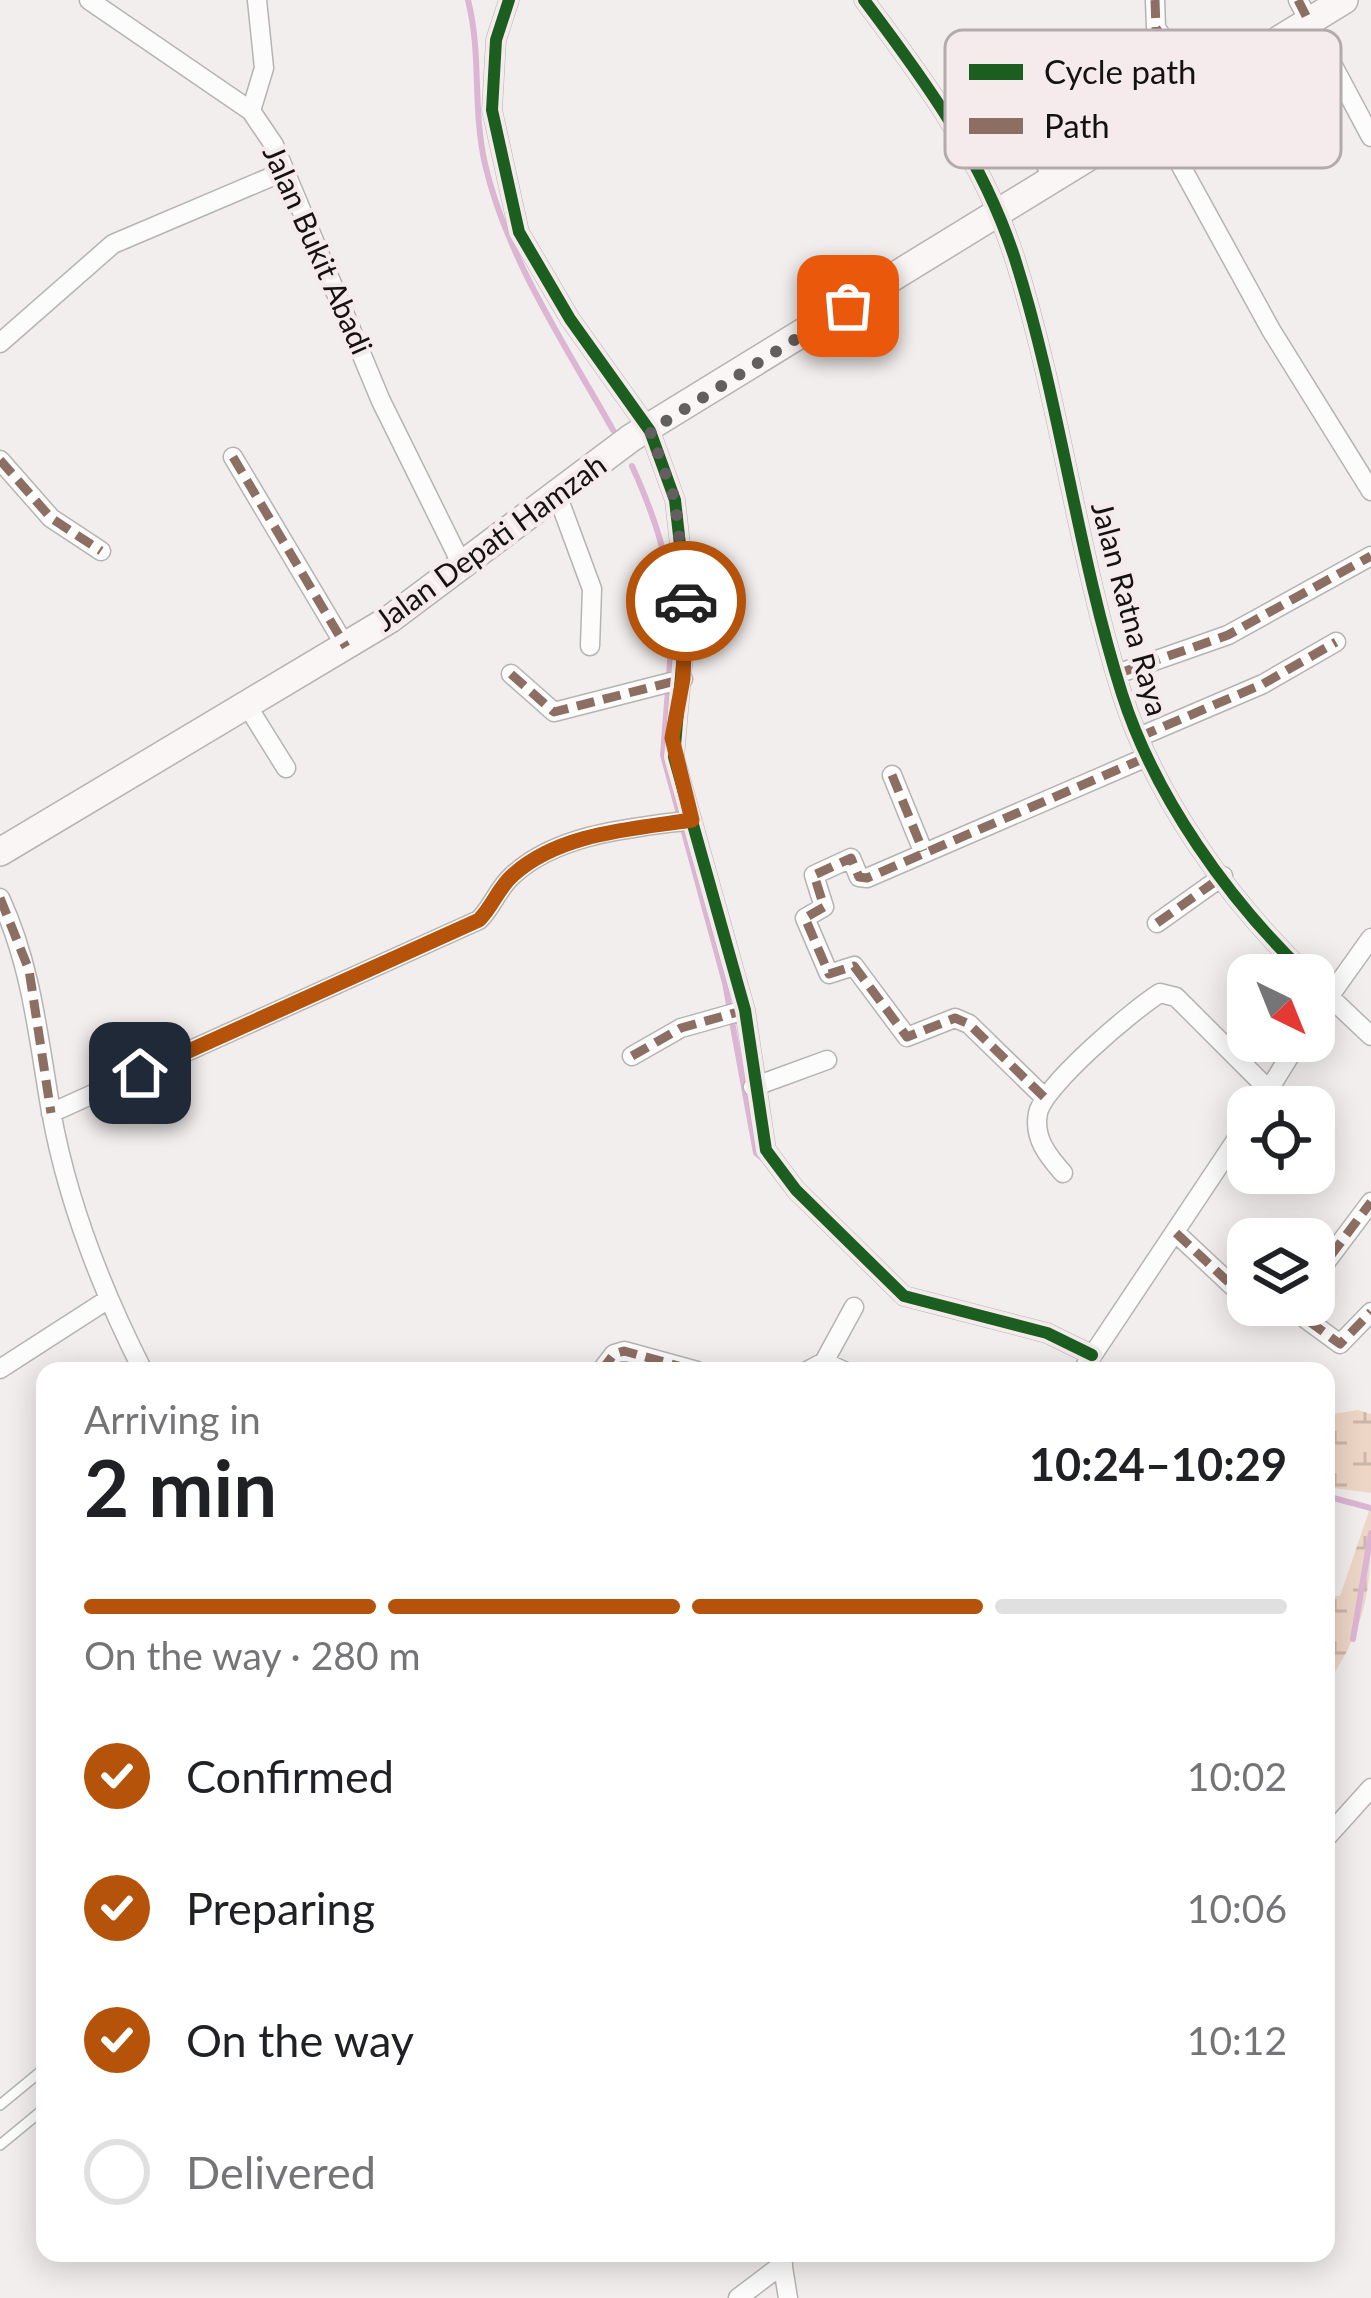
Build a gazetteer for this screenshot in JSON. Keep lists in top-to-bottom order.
{
  "streets": {
    "main road": ["Jalan Depati Hamzah"],
    "street": ["Jalan Bukit Abadi", "Jalan Ratna Raya"]
  },
  "crossings": [
    ["Jalan Bukit Abadi", "Jalan Depati Hamzah"],
    ["Jalan Depati Hamzah", "Jalan Ratna Raya"]
  ],
  "legend": ["Cycle path", "Path"],
  "north": "bottom right",
  "page": {
    "heading": ["2 min", "Arriving in", "10:24–10:29"],
    "bar": "On the way · 280 m",
    "list": [
      ["Confirmed", "10:02"],
      ["Preparing", "10:06"],
      ["On the way", "10:12"],
      "Delivered"
    ]
  }
}
